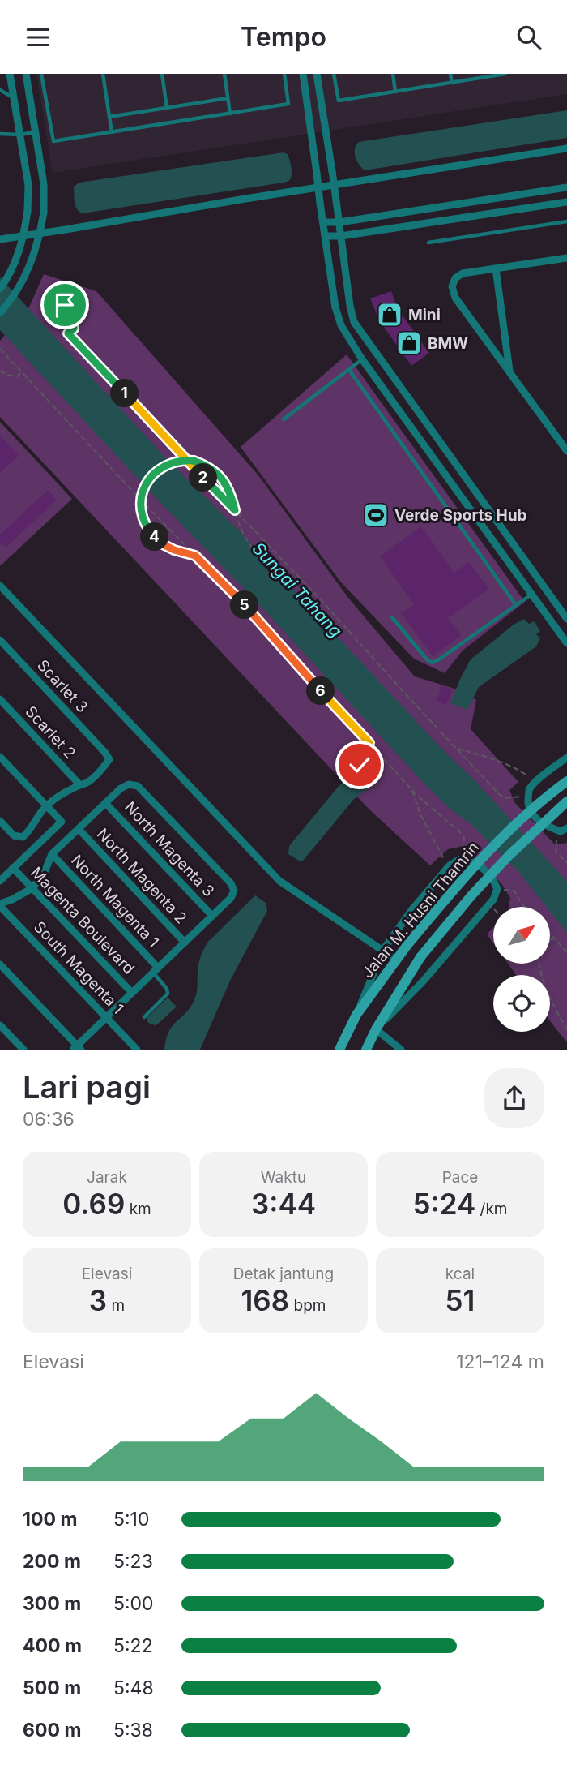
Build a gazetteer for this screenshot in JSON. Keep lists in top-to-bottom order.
{
  "streets": {
    "main road": ["Jalan M. Husni Thamrin"],
    "street": [
      "Scarlet 3",
      "Scarlet 2",
      "North Magenta 3",
      "North Magenta 2",
      "North Magenta 1",
      "Magenta Boulevard",
      "South Magenta 1"
    ]
  },
  "crossings": [
    ["Scarlet 3", "Scarlet 2"]
  ],
  "water": ["Sungai Tahang"],
  "places": {
    "shop": ["Mini", "BMW"],
    "sports": ["Verde Sports Hub"]
  },
  "north": "top right",
  "page": {
    "header": "Tempo",
    "pins": [
      "1",
      "2",
      "4",
      "5",
      "6"
    ],
    "heading": ["Lari pagi", "06:36"],
    "stats": [
      ["Jarak", "0.69 km"],
      ["Waktu", "3:44"],
      ["Pace", "5:24 /km"],
      ["Elevasi", "3 m"],
      ["Detak jantung", "168 bpm"],
      ["kcal", "51"]
    ],
    "chart": ["Elevasi", "121–124 m"],
    "list": [
      {
        "name": "100 m",
        "note": "5:10"
      },
      {
        "name": "200 m",
        "note": "5:23"
      },
      {
        "name": "300 m",
        "note": "5:00"
      },
      {
        "name": "400 m",
        "note": "5:22"
      },
      {
        "name": "500 m",
        "note": "5:48"
      },
      {
        "name": "600 m",
        "note": "5:38"
      }
    ]
  }
}
